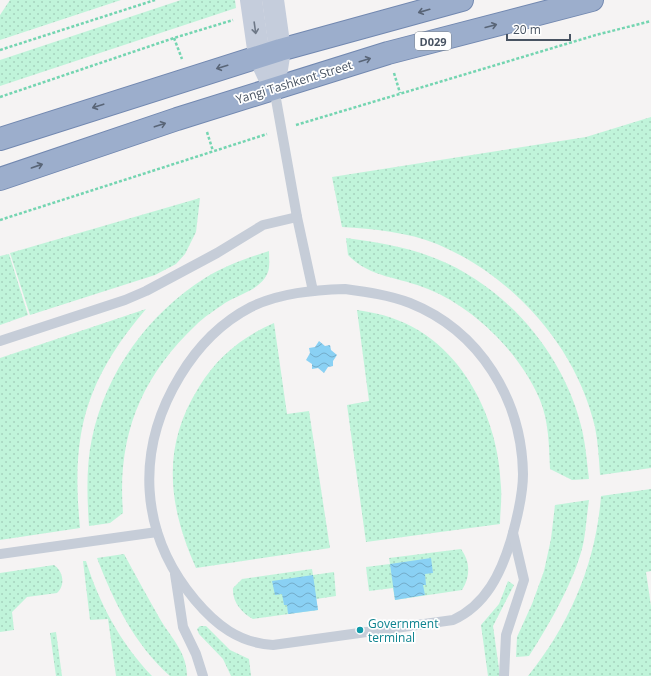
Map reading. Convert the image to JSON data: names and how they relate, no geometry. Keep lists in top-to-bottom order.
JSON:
{
  "streets": {
    "highway": ["D029", "Yangi Tashkent Street"]
  },
  "places": ["Government terminal"],
  "scale_bar": "20 m"
}
